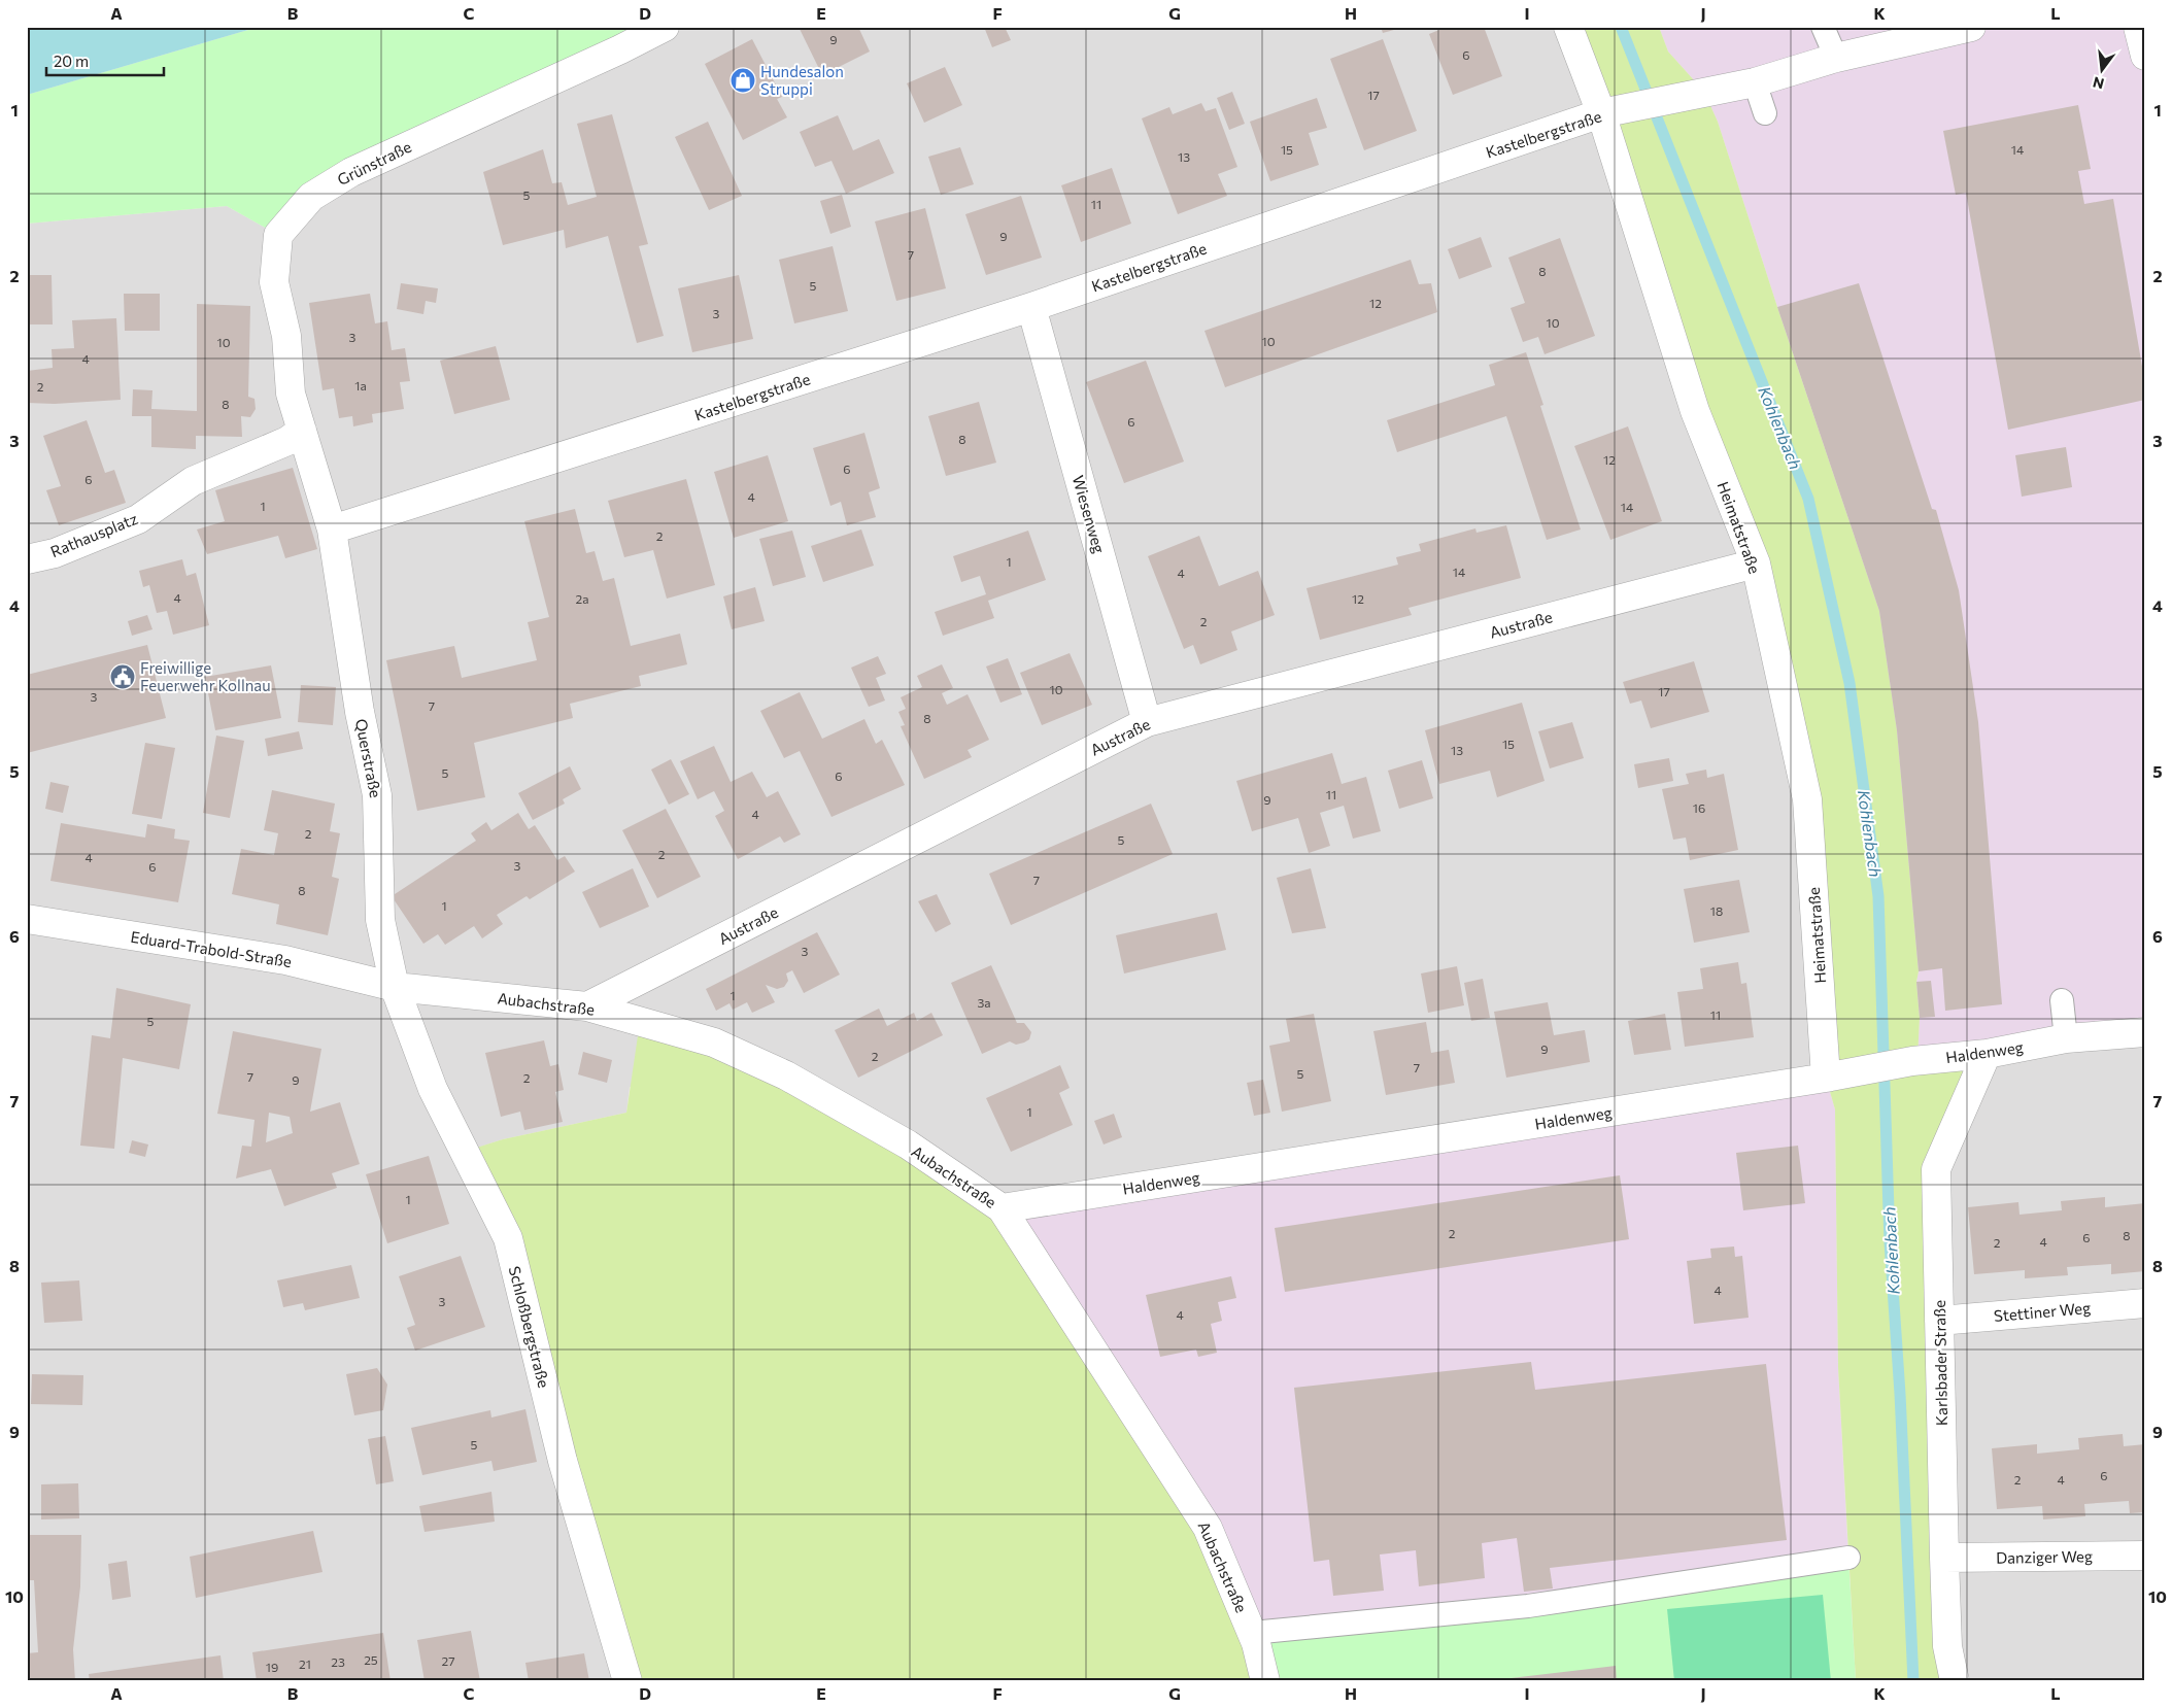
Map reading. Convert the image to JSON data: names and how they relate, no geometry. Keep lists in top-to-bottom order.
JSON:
{
  "streets": {
    "street": [
      "Kastelbergstraße",
      "Grünstraße",
      "Wiesenweg",
      "Heimatstraße",
      "Rathausplatz",
      "Austraße",
      "Querstraße",
      "Eduard-Trabold-Straße",
      "Aubachstraße",
      "Haldenweg",
      "Stettiner Weg",
      "Schloßbergstraße",
      "Karlsbader Straße",
      "Danziger Weg"
    ]
  },
  "crossings": [
    ["Kastelbergstraße", "Grünstraße"],
    ["Kastelbergstraße", "Wiesenweg"],
    ["Kastelbergstraße", "Heimatstraße"],
    ["Kastelbergstraße", "Querstraße"],
    ["Grünstraße", "Rathausplatz"],
    ["Grünstraße", "Querstraße"],
    ["Wiesenweg", "Austraße"],
    ["Heimatstraße", "Austraße"],
    ["Heimatstraße", "Haldenweg"],
    ["Austraße", "Aubachstraße"],
    ["Querstraße", "Eduard-Trabold-Straße"],
    ["Querstraße", "Aubachstraße"],
    ["Querstraße", "Schloßbergstraße"],
    ["Eduard-Trabold-Straße", "Aubachstraße"],
    ["Eduard-Trabold-Straße", "Schloßbergstraße"],
    ["Aubachstraße", "Haldenweg"],
    ["Aubachstraße", "Schloßbergstraße"],
    ["Haldenweg", "Karlsbader Straße"],
    ["Stettiner Weg", "Karlsbader Straße"],
    ["Karlsbader Straße", "Danziger Weg"]
  ],
  "water": ["Kohlenbach"],
  "places": {
    "shop": ["Hundesalon Struppi"],
    "public building": ["Freiwillige Feuerwehr Kollnau"]
  },
  "house_numbers": [
    "9",
    "6",
    "17",
    "15",
    "14",
    "13",
    "5",
    "11",
    "9",
    "7",
    "8",
    "5",
    "12",
    "3",
    "10",
    "3",
    "10",
    "10",
    "4",
    "1a",
    "2",
    "8",
    "6",
    "8",
    "12",
    "6",
    "6",
    "4",
    "1",
    "14",
    "2",
    "1",
    "14",
    "4",
    "4",
    "2a",
    "12",
    "2",
    "10",
    "17",
    "3",
    "7",
    "8",
    "15",
    "13",
    "5",
    "6",
    "11",
    "9",
    "16",
    "4",
    "2",
    "5",
    "2",
    "4",
    "3",
    "6",
    "7",
    "8",
    "1",
    "18",
    "3",
    "1",
    "3a",
    "11",
    "5",
    "9",
    "2",
    "7",
    "5",
    "7",
    "2",
    "9",
    "1",
    "1",
    "2",
    "8",
    "6",
    "4",
    "2",
    "4",
    "3",
    "4",
    "5",
    "6",
    "2",
    "4",
    "25",
    "27",
    "23",
    "21",
    "19"
  ],
  "scale_bar": "20 m",
  "north": "bottom",
  "grid": {
    "columns": [
      "A",
      "B",
      "C",
      "D",
      "E",
      "F",
      "G",
      "H",
      "I",
      "J",
      "K",
      "L"
    ],
    "rows": [
      "1",
      "2",
      "3",
      "4",
      "5",
      "6",
      "7",
      "8",
      "9",
      "10"
    ]
  }
}
